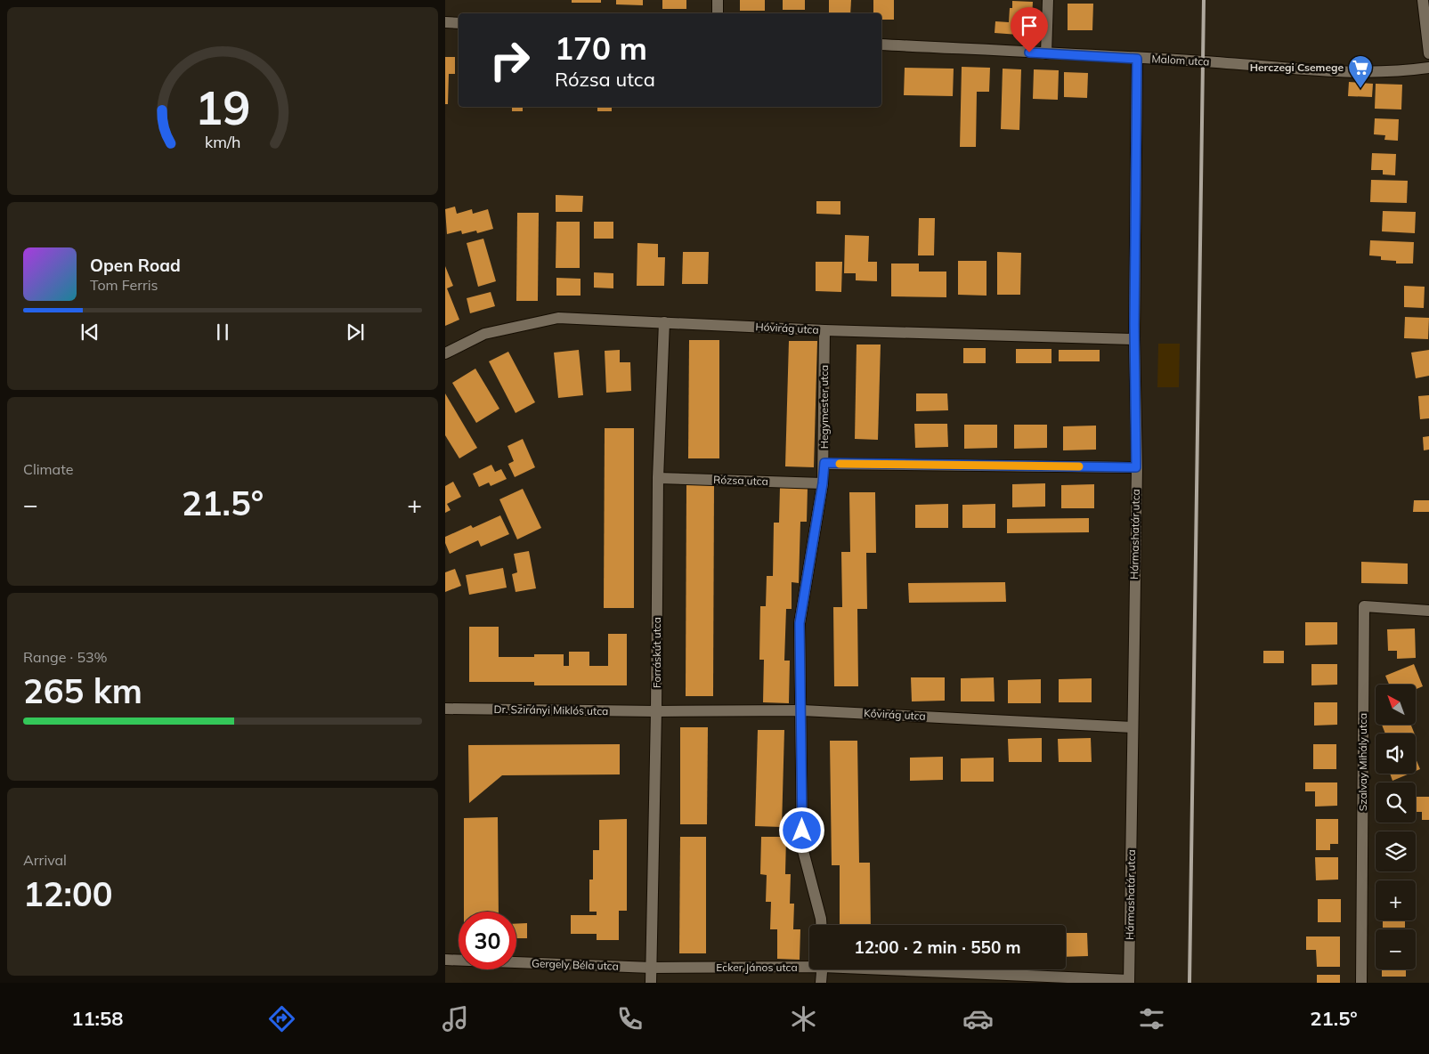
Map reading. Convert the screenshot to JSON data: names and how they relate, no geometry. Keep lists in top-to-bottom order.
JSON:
{
  "streets": {
    "street": [
      "Malom utca",
      "Hóvirág utca",
      "Hegymester utca",
      "Rózsa utca",
      "Hármashatár utca",
      "Forráskút utca",
      "Dr. Szirányi Miklós utca",
      "Kővirág utca",
      "Szalvay Mihály utca",
      "Gergely Béla utca",
      "Ecker János utca"
    ]
  },
  "crossings": [
    ["Malom utca", "Hármashatár utca"],
    ["Hóvirág utca", "Hegymester utca"],
    ["Hóvirág utca", "Hármashatár utca"],
    ["Hóvirág utca", "Forráskút utca"],
    ["Hegymester utca", "Rózsa utca"],
    ["Hegymester utca", "Kővirág utca"],
    ["Rózsa utca", "Forráskút utca"],
    ["Hármashatár utca", "Kővirág utca"],
    ["Hármashatár utca", "Ecker János utca"],
    ["Forráskút utca", "Dr. Szirányi Miklós utca"],
    ["Forráskút utca", "Kővirág utca"],
    ["Forráskút utca", "Gergely Béla utca"],
    ["Forráskút utca", "Ecker János utca"],
    ["Dr. Szirányi Miklós utca", "Kővirág utca"],
    ["Gergely Béla utca", "Ecker János utca"]
  ],
  "places": {
    "supermarket": ["Herczegi Csemege"]
  },
  "north": "top left",
  "page": {
    "turn": ["170 m", "Rózsa utca"],
    "song": ["Open Road", "Tom Ferris"],
    "tile": [
      "Climate",
      ["Range · 53%", "265 km"],
      ["Arrival", "12:00"]
    ],
    "heat": ["−", "21.5°", "+"],
    "map_buttons": ["+", "−"],
    "limit": "30",
    "trip": "12:00 · 2 min · 550 m",
    "tabs": ["11:58", "21.5°"],
    "gauge": ["19", "km/h"]
  }
}
